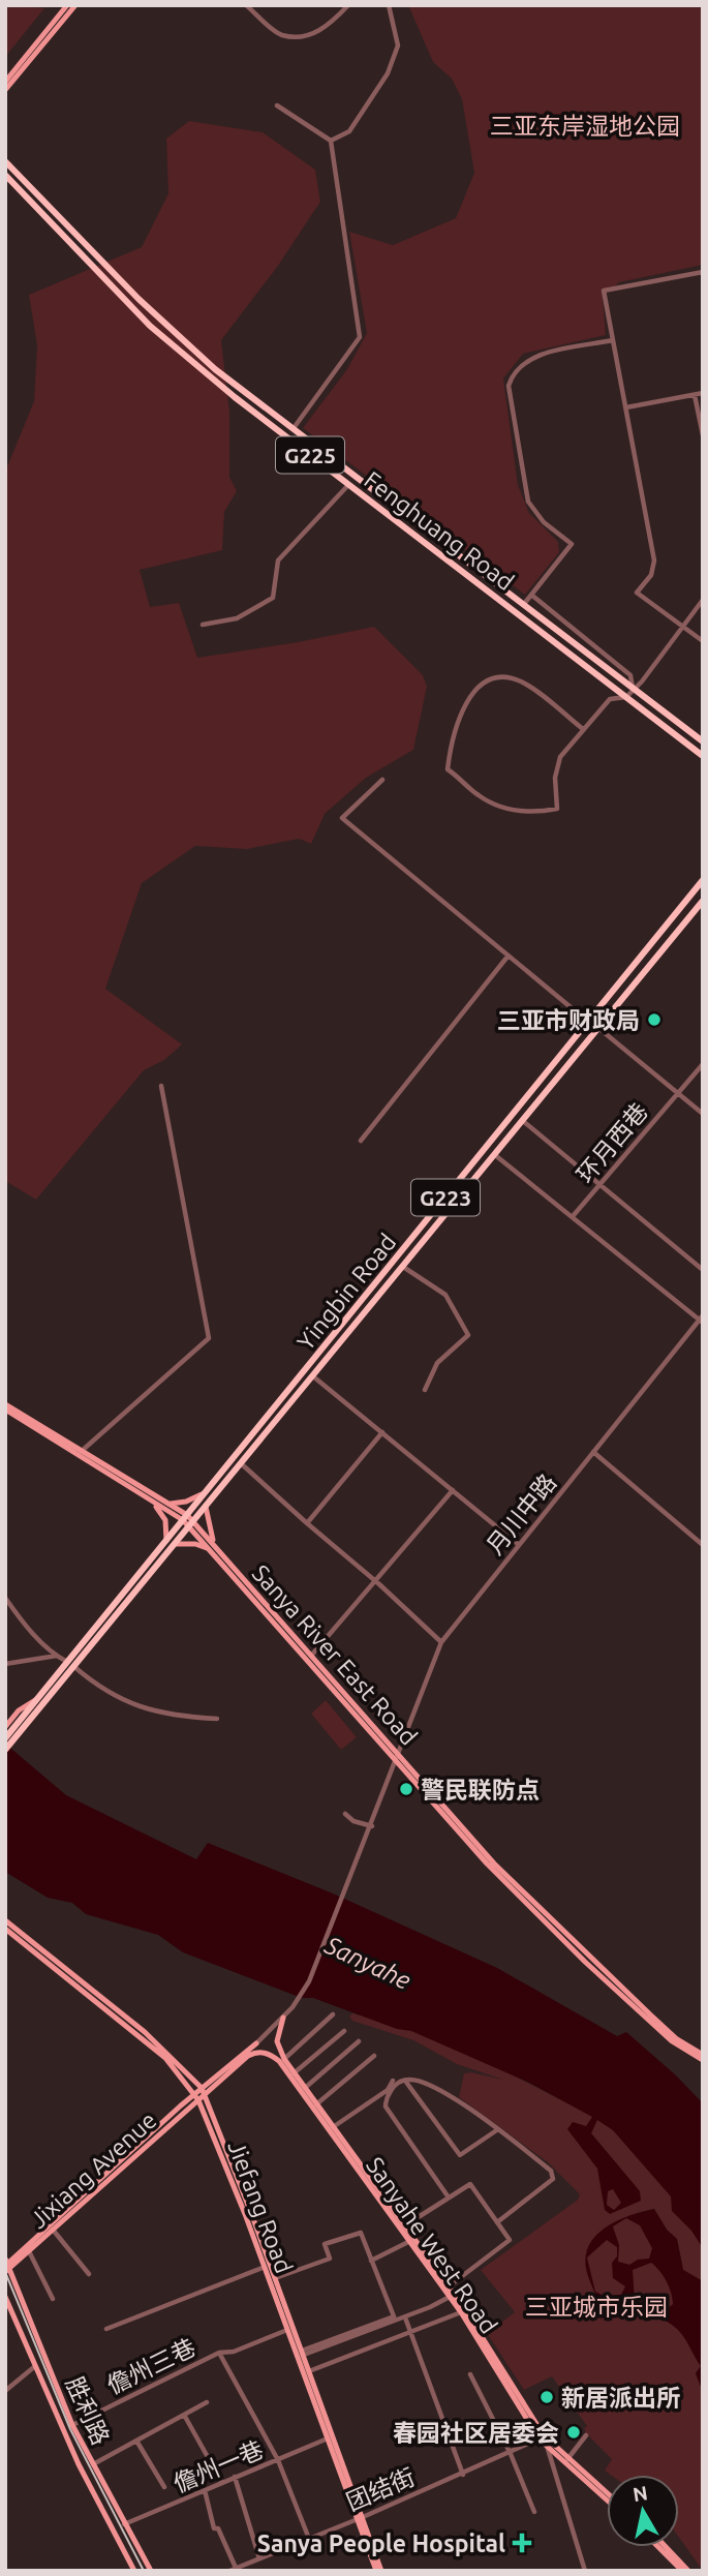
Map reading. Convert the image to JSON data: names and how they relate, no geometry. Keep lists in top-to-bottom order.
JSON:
{
  "streets": {
    "highway": [
      "G225",
      "Fenghuang Road",
      "G223",
      "Yingbin Road"
    ],
    "main road": [
      "Sanya River East Road",
      "Jixiang Avenue",
      "Jiefang Road",
      "Sanyahe West Road",
      "胜利路"
    ],
    "street": [
      "环月西巷",
      "月川中路",
      "儋州三巷",
      "儋州一巷",
      "团结街"
    ]
  },
  "crossings": [
    ["G223", "Yingbin Road"],
    ["Yingbin Road", "Sanya River East Road"],
    ["月川中路", "Sanya River East Road"],
    ["月川中路", "Sanyahe West Road"],
    ["Jixiang Avenue", "Jiefang Road"],
    ["Jixiang Avenue", "Sanyahe West Road"],
    ["Jixiang Avenue", "胜利路"],
    ["Jiefang Road", "Sanyahe West Road"],
    ["Jiefang Road", "儋州三巷"],
    ["Jiefang Road", "儋州一巷"],
    ["Jiefang Road", "团结街"],
    ["Sanyahe West Road", "团结街"],
    ["儋州三巷", "胜利路"],
    ["胜利路", "儋州一巷"]
  ],
  "water": ["Sanyahe"],
  "parks": ["三亚东岸湿地公园", "三亚城市乐园"],
  "places": {
    "other": [
      "三亚市财政局",
      "警民联防点",
      "新居派出所",
      "春园社区居委会"
    ],
    "health": ["Sanya People Hospital"]
  },
  "north": "top"
}
